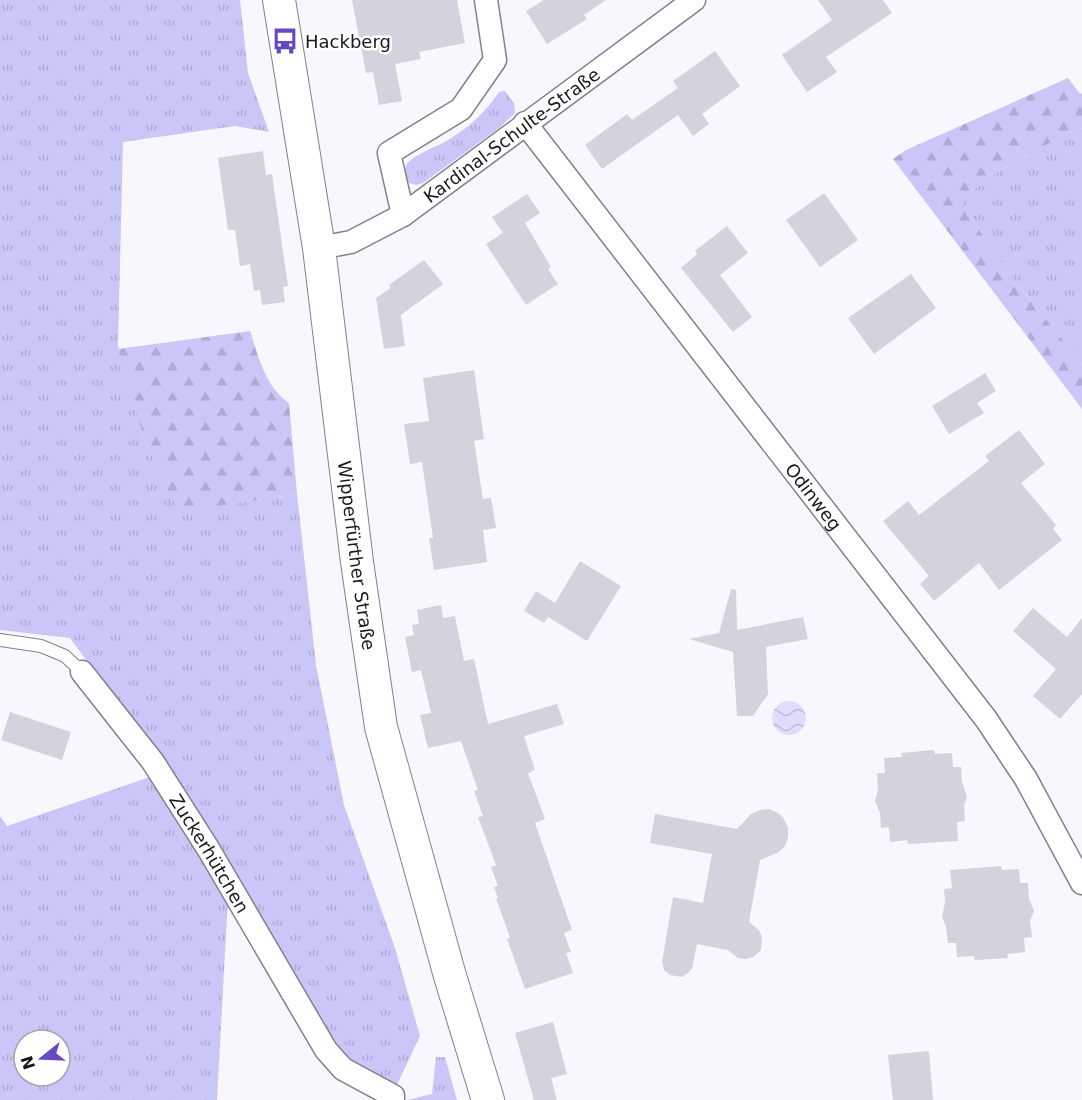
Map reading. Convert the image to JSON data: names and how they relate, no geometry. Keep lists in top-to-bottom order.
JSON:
{
  "streets": {
    "main road": ["Wipperfürther Straße"],
    "street": ["Kardinal-Schulte-Straße", "Odinweg", "Zuckerhütchen"]
  },
  "crossings": [
    ["Kardinal-Schulte-Straße", "Odinweg"],
    ["Kardinal-Schulte-Straße", "Wipperfürther Straße"]
  ],
  "places": {
    "bus stop": ["Hackberg"]
  },
  "north": "left"
}
